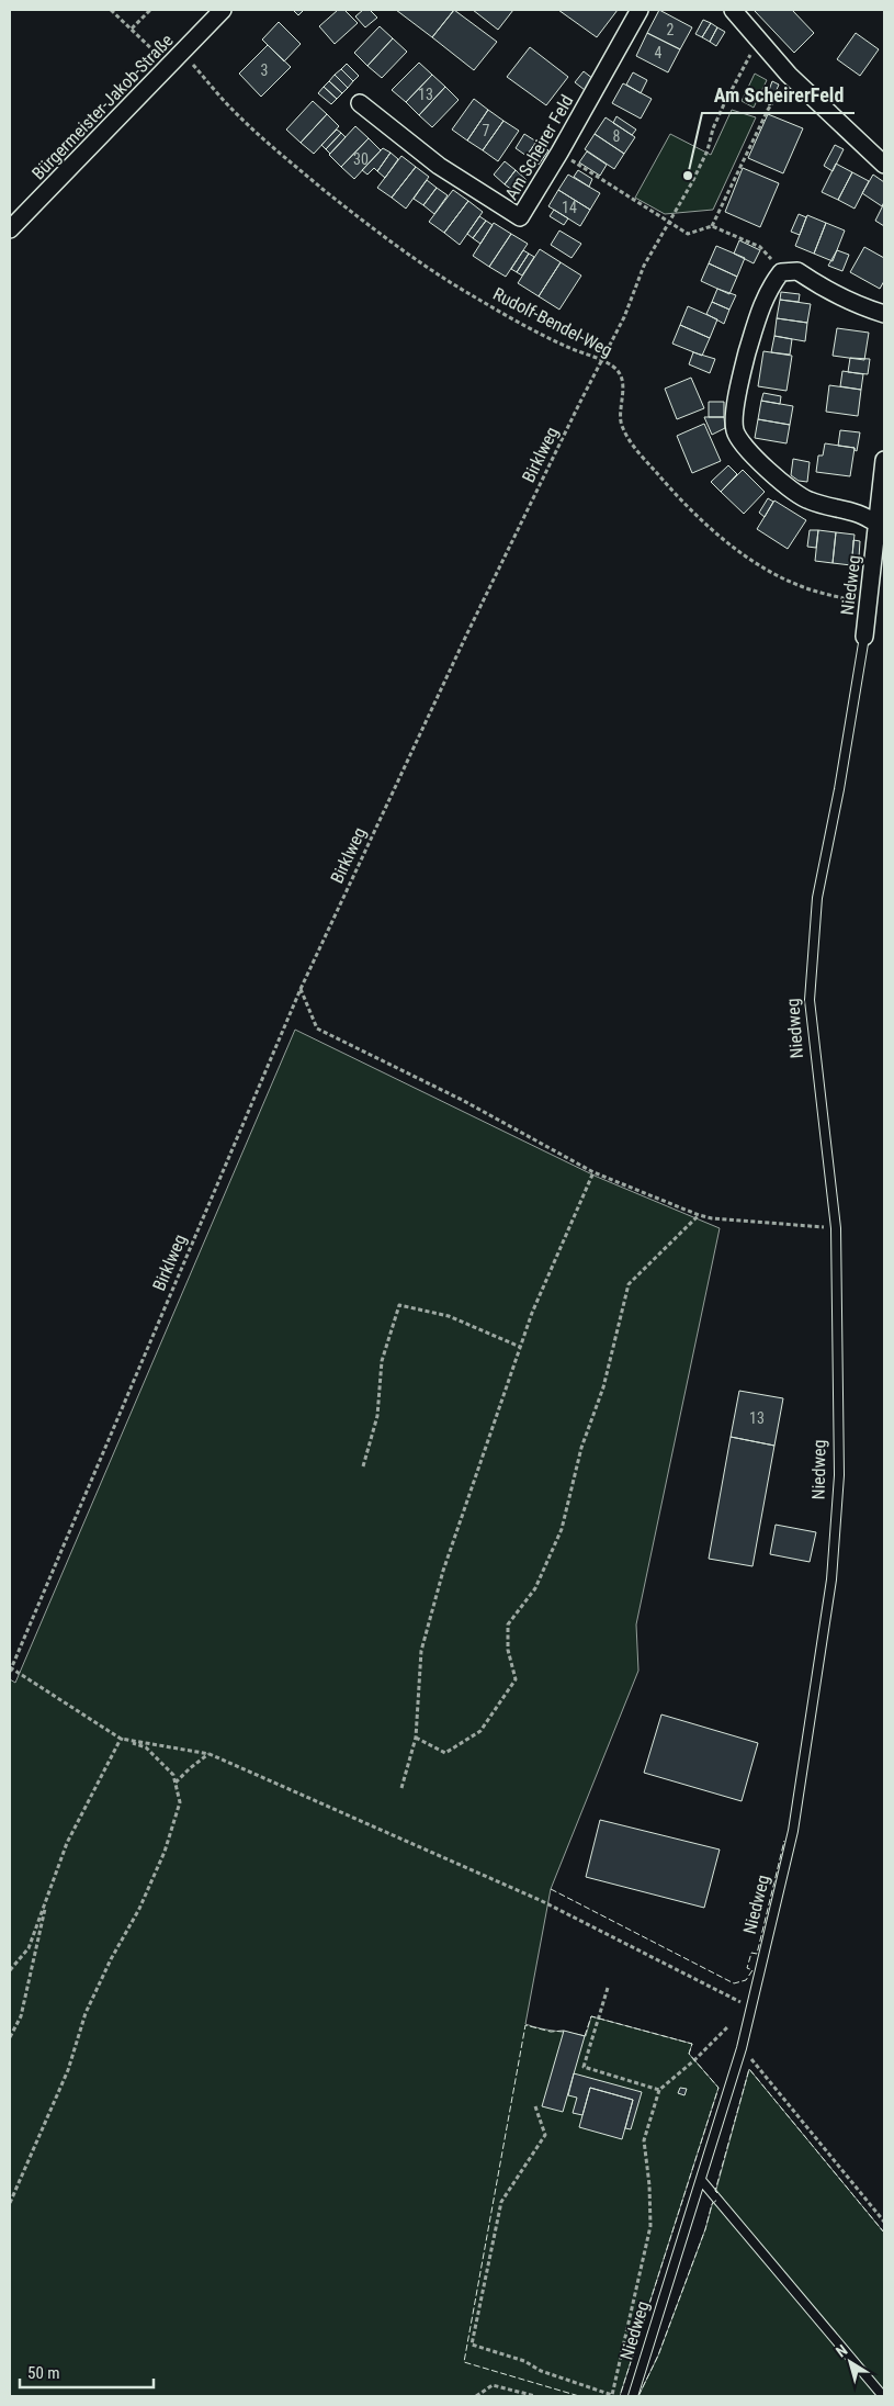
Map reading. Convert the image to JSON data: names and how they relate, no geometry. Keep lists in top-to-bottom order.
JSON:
{
  "streets": {
    "street": ["Bürgermeister-Jakob-Straße", "Am Scheirer Feld", "Niedweg"],
    "path": ["Rudolf-Bendel-Weg", "Birklweg"]
  },
  "crossings": [
    ["Rudolf-Bendel-Weg", "Birklweg"],
    ["Rudolf-Bendel-Weg", "Niedweg"]
  ],
  "places": ["Am ScheirerFeld"],
  "house_numbers": [
    "2",
    "4",
    "3",
    "13",
    "7",
    "8",
    "30",
    "14",
    "13"
  ],
  "scale_bar": "50 m",
  "north": "top left"
}
